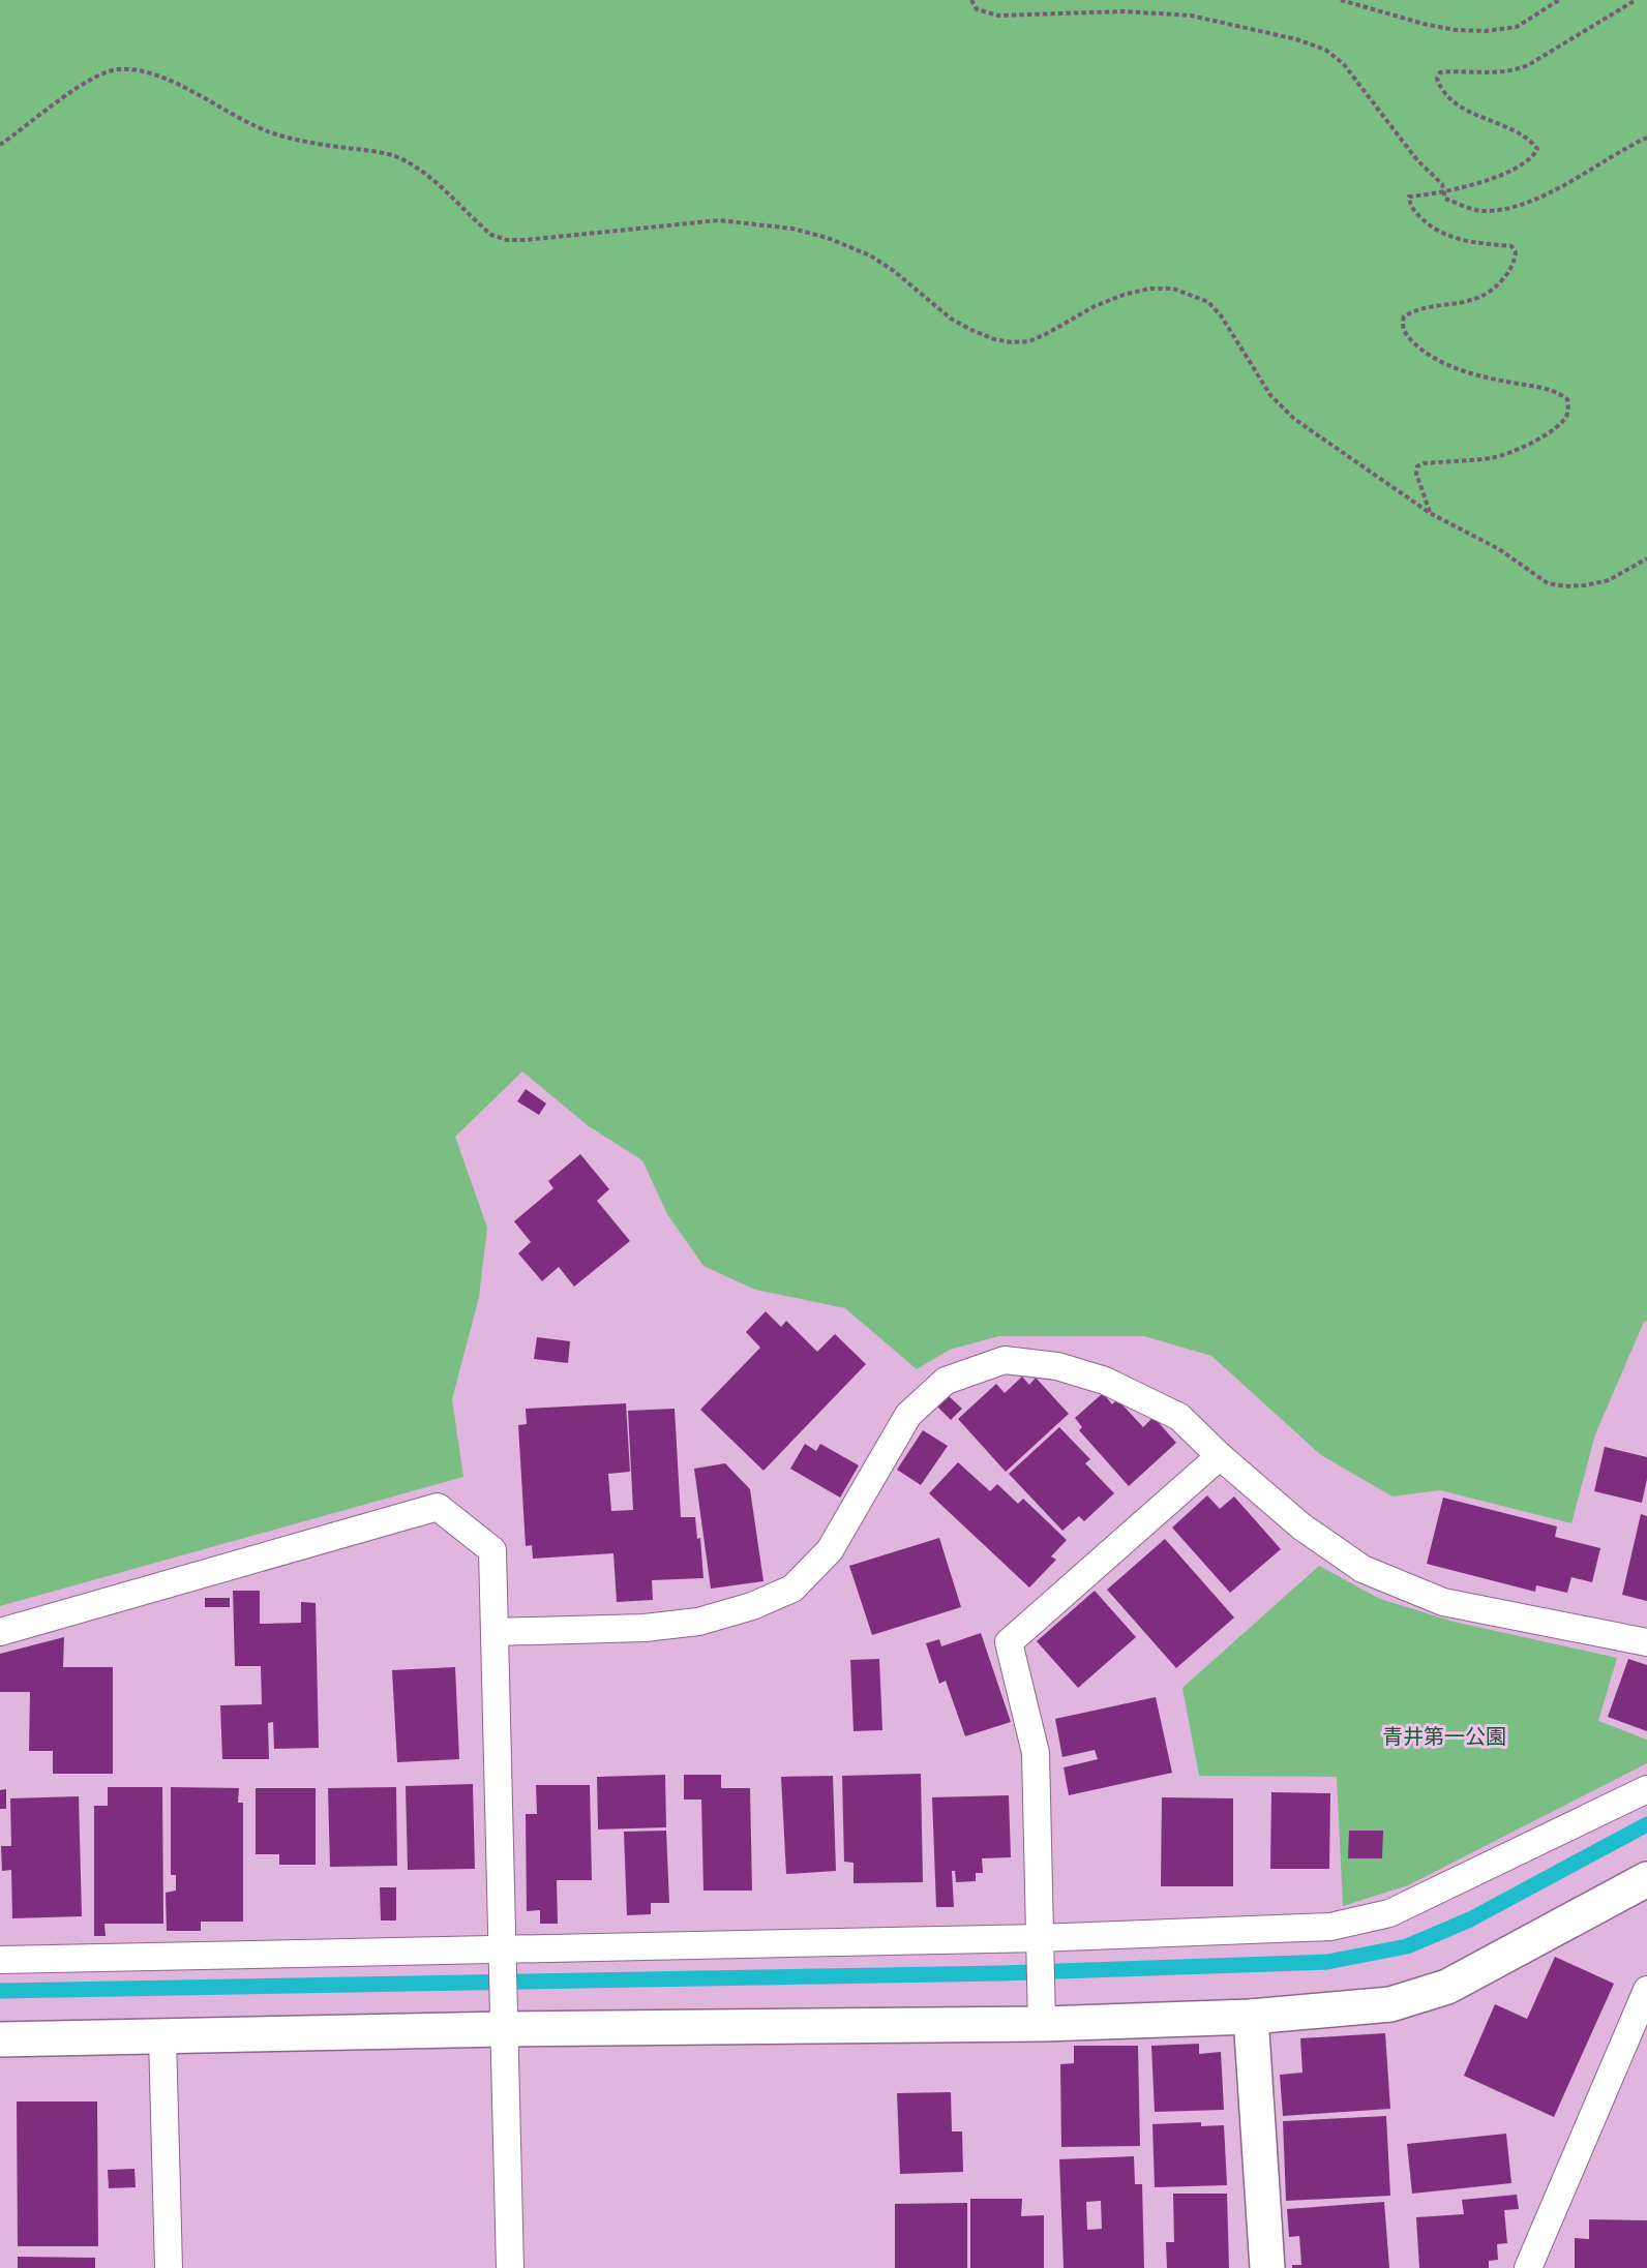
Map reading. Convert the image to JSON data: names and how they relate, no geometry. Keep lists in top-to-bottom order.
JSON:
{
  "parks": ["青井第一公園"]
}
